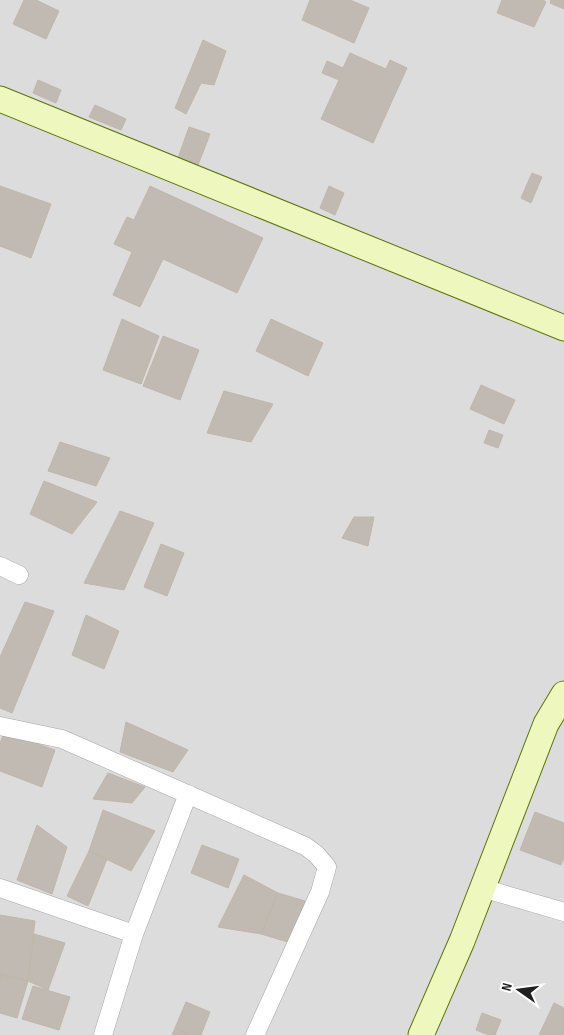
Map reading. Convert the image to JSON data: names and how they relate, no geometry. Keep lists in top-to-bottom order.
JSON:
{
  "north": "left"
}
